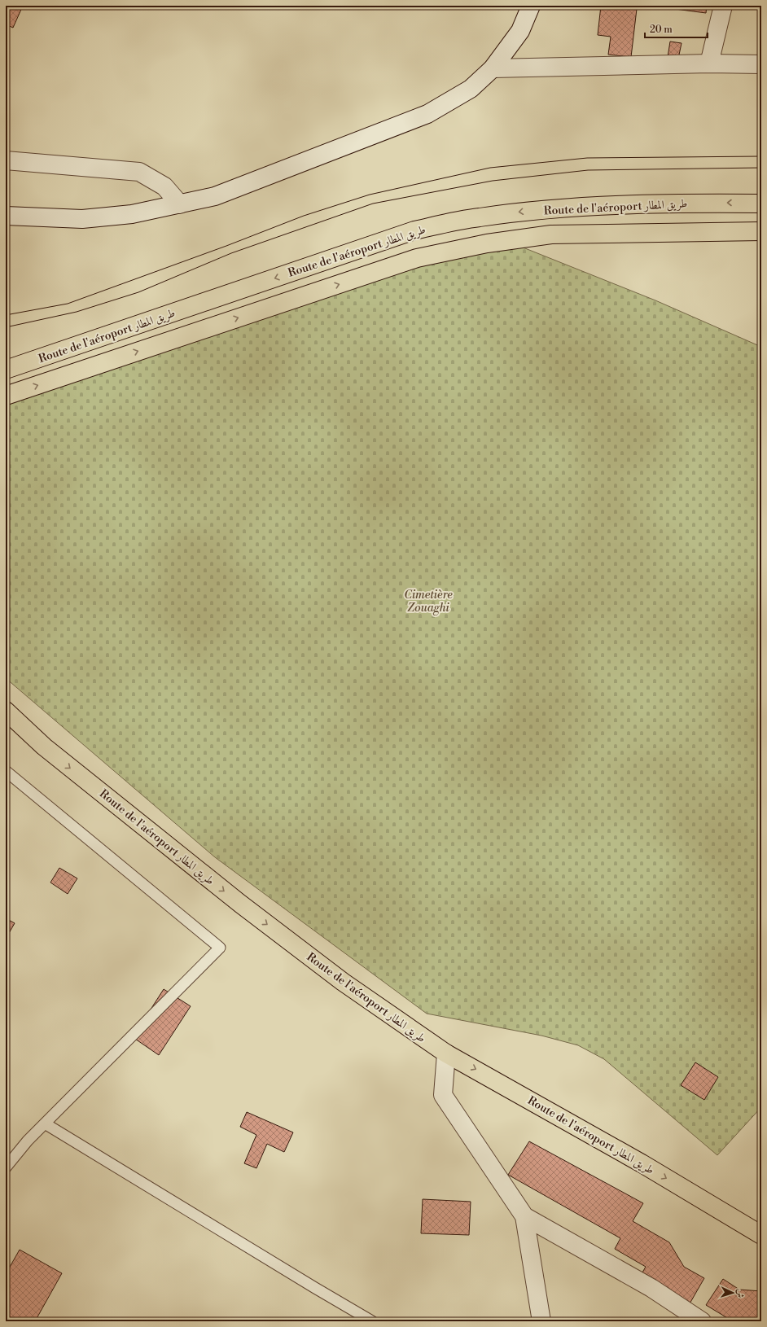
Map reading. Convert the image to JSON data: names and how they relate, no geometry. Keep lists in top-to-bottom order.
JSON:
{
  "streets": {
    "highway": ["Route de l'aéroport طريق المطار"]
  },
  "parks": ["Cimetière Zouaghi"],
  "scale_bar": "20 m",
  "north": "right"
}
